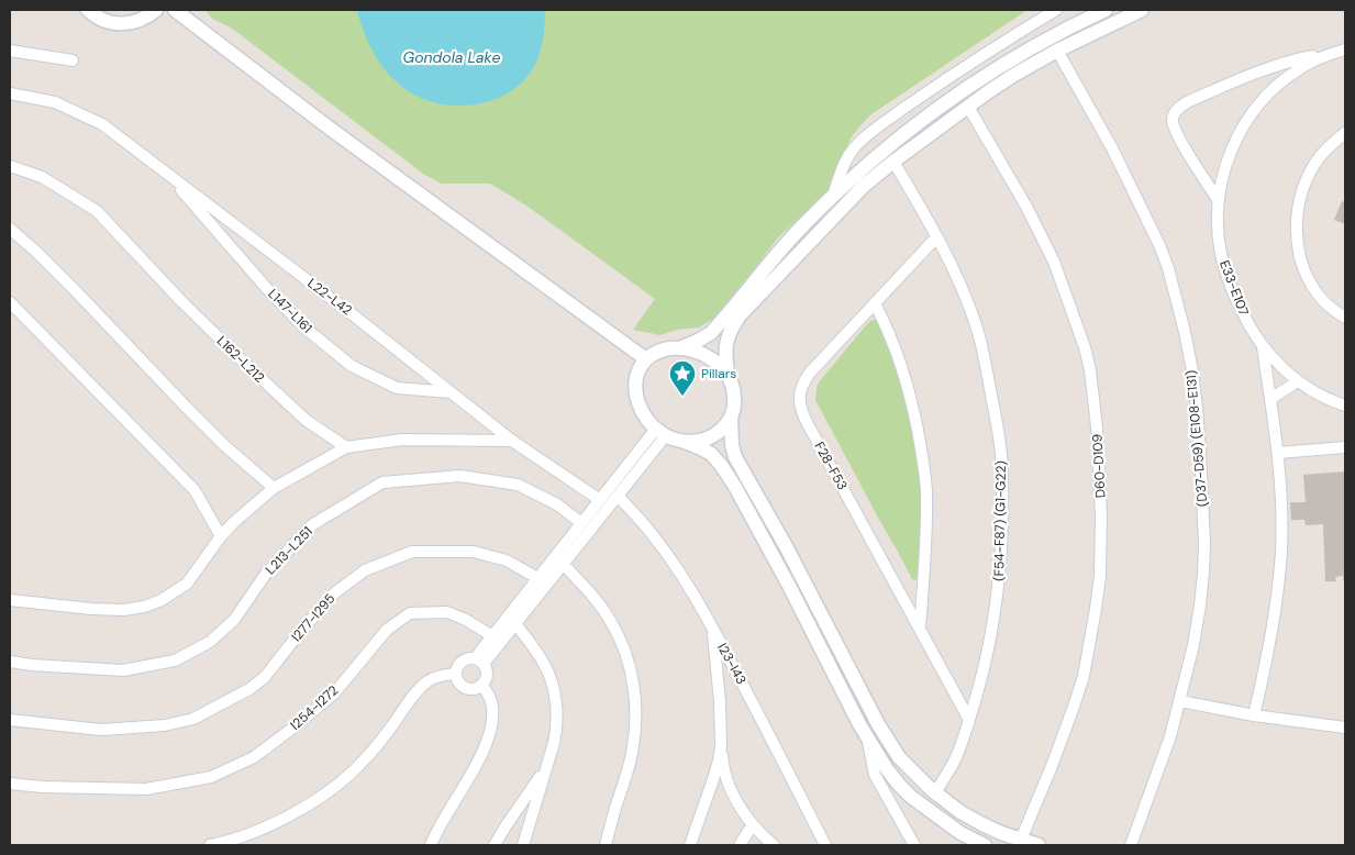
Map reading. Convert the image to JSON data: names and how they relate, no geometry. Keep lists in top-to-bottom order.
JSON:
{
  "streets": {
    "street": [
      "E33-E107",
      "L22-L42",
      "L147-L161",
      "L162-L212",
      "(D37-D59) (E108-E131)",
      "F28-F53",
      "D60-D109",
      "(F54-F87) (G1-G22)",
      "L213-L251",
      "I277-I295",
      "I23-I43",
      "I254-I272"
    ]
  },
  "crossings": [
    ["L22-L42", "L147-L161"],
    ["F28-F53", "(F54-F87) (G1-G22)"]
  ],
  "water": ["Gondola Lake"],
  "places": {
    "place": ["Pillars"]
  }
}
